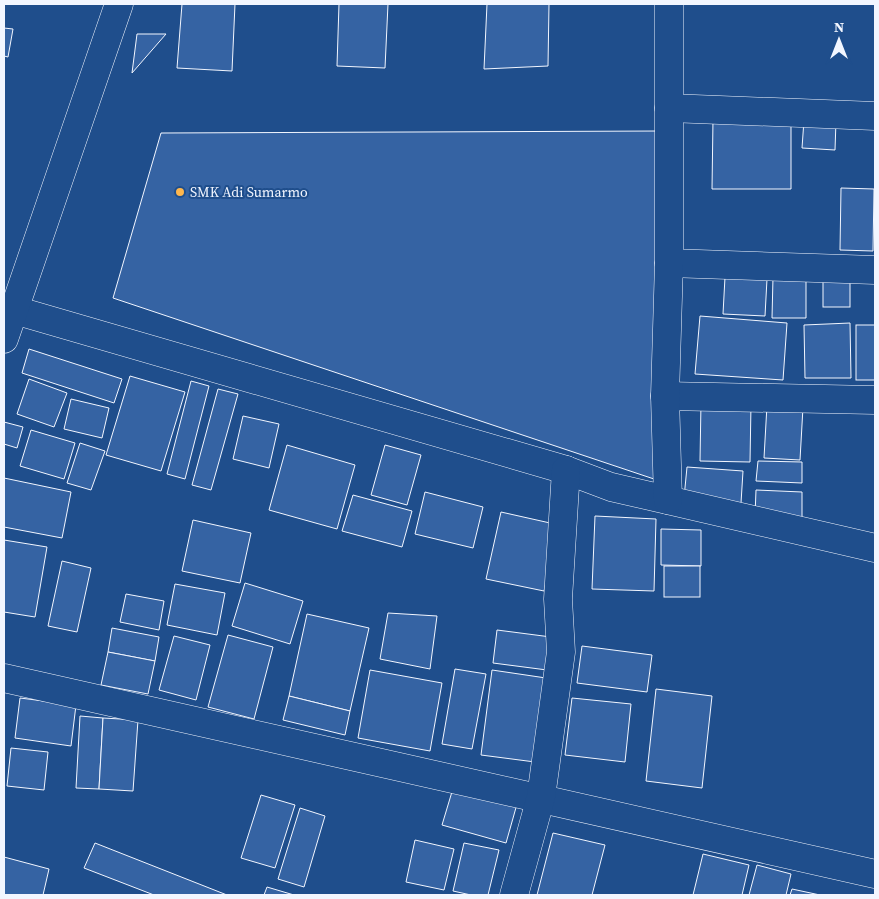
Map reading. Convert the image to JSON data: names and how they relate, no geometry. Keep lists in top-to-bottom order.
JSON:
{
  "places": ["SMK Adi Sumarmo"],
  "north": "top"
}
